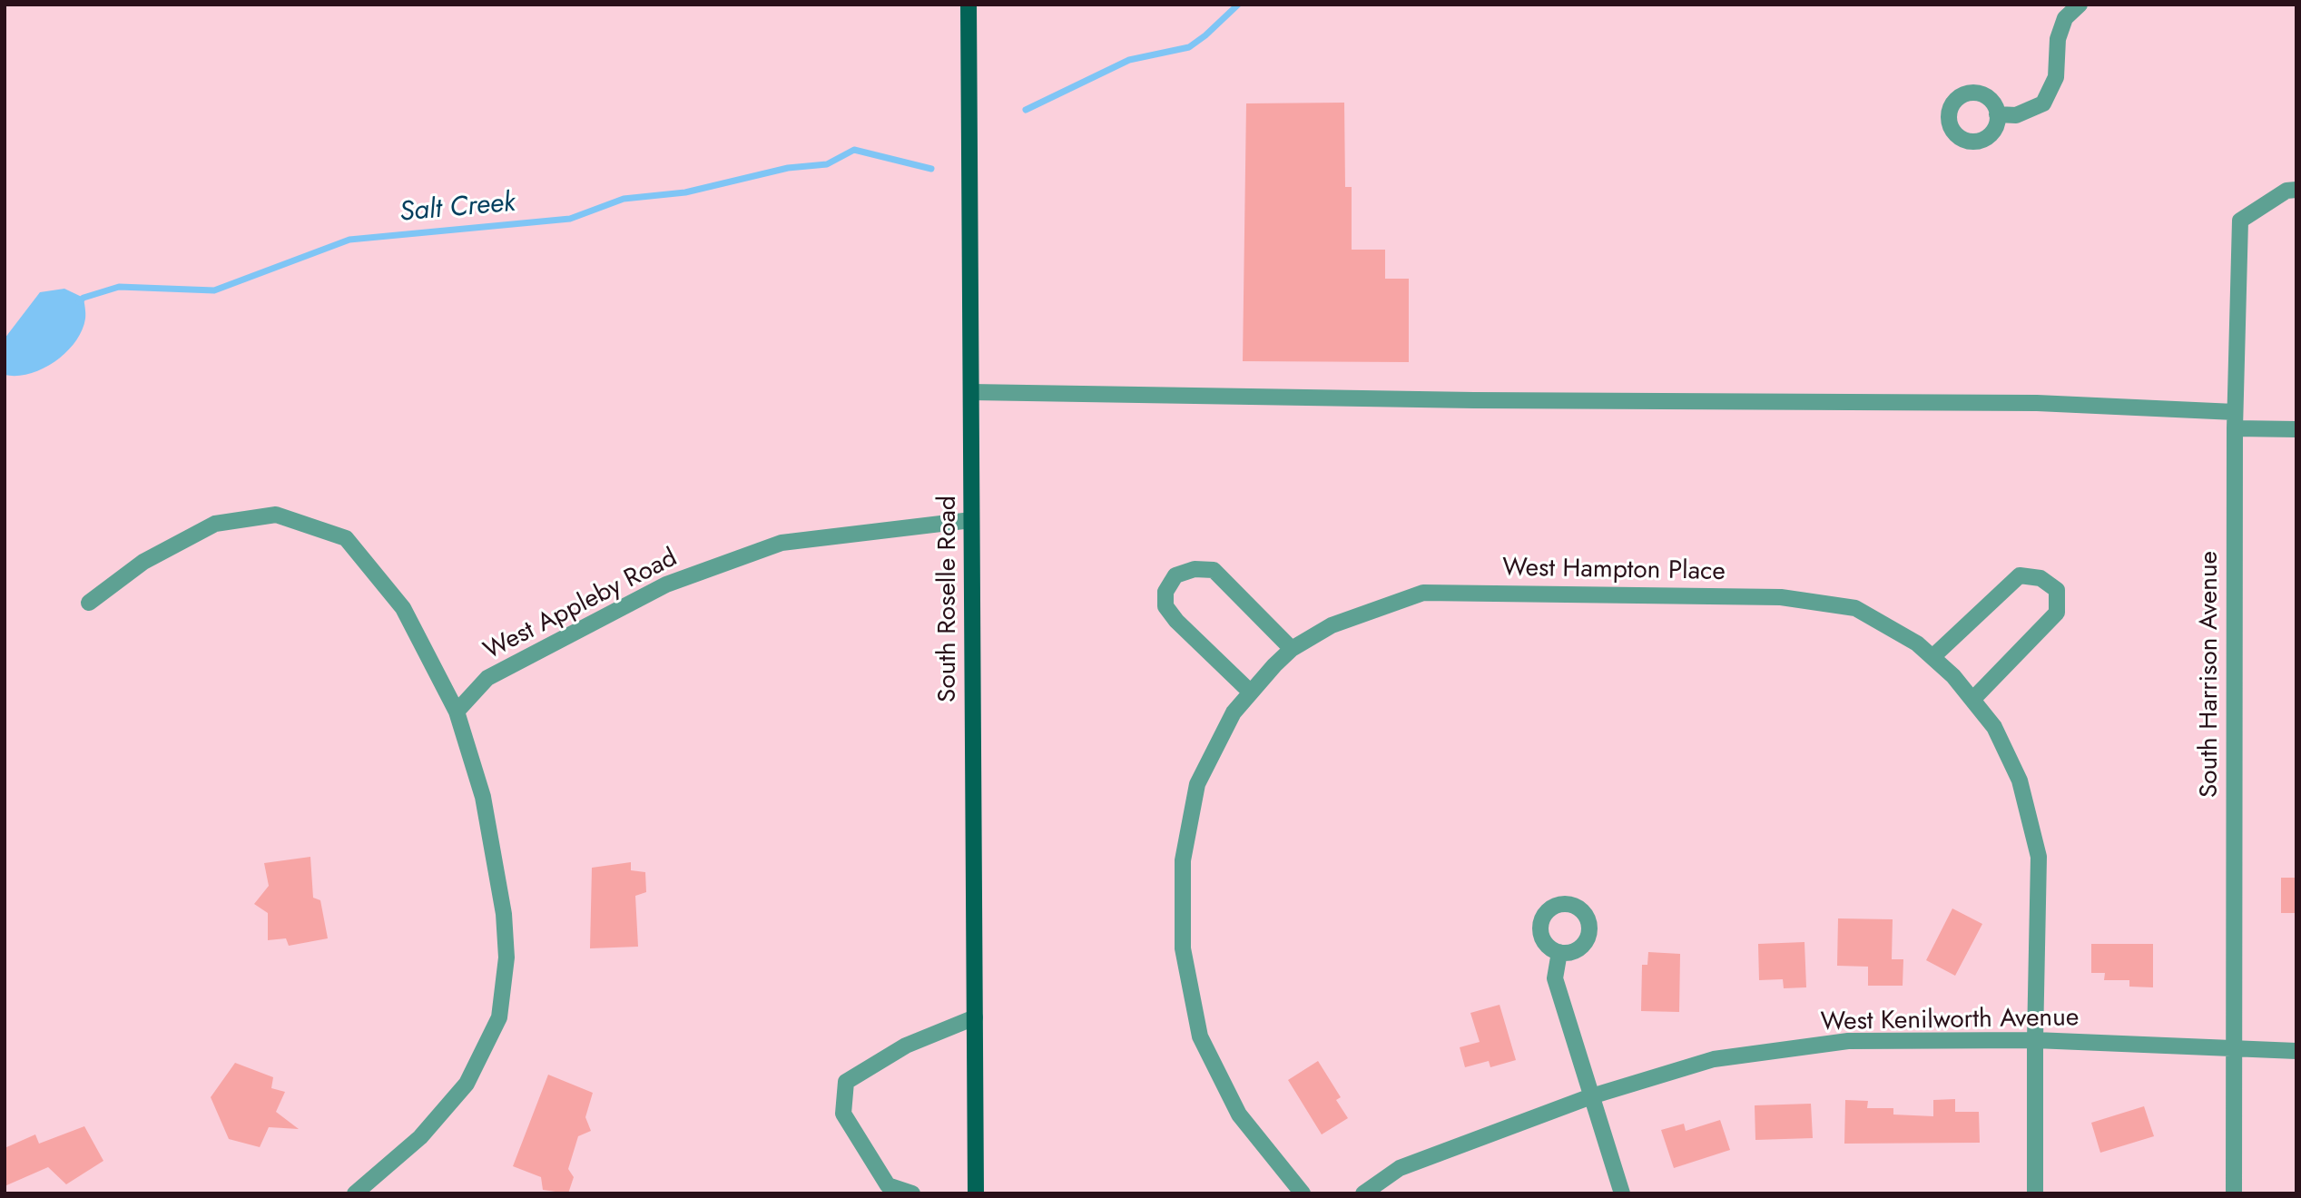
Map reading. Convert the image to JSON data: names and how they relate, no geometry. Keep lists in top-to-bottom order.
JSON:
{
  "streets": {
    "main road": ["South Roselle Road"],
    "street": [
      "West Hampton Place",
      "West Appleby Road",
      "South Harrison Avenue",
      "West Kenilworth Avenue"
    ]
  },
  "crossings": [
    ["West Hampton Place", "West Kenilworth Avenue"],
    ["South Roselle Road", "West Appleby Road"],
    ["South Harrison Avenue", "West Kenilworth Avenue"]
  ],
  "water": ["Salt Creek"]
}
